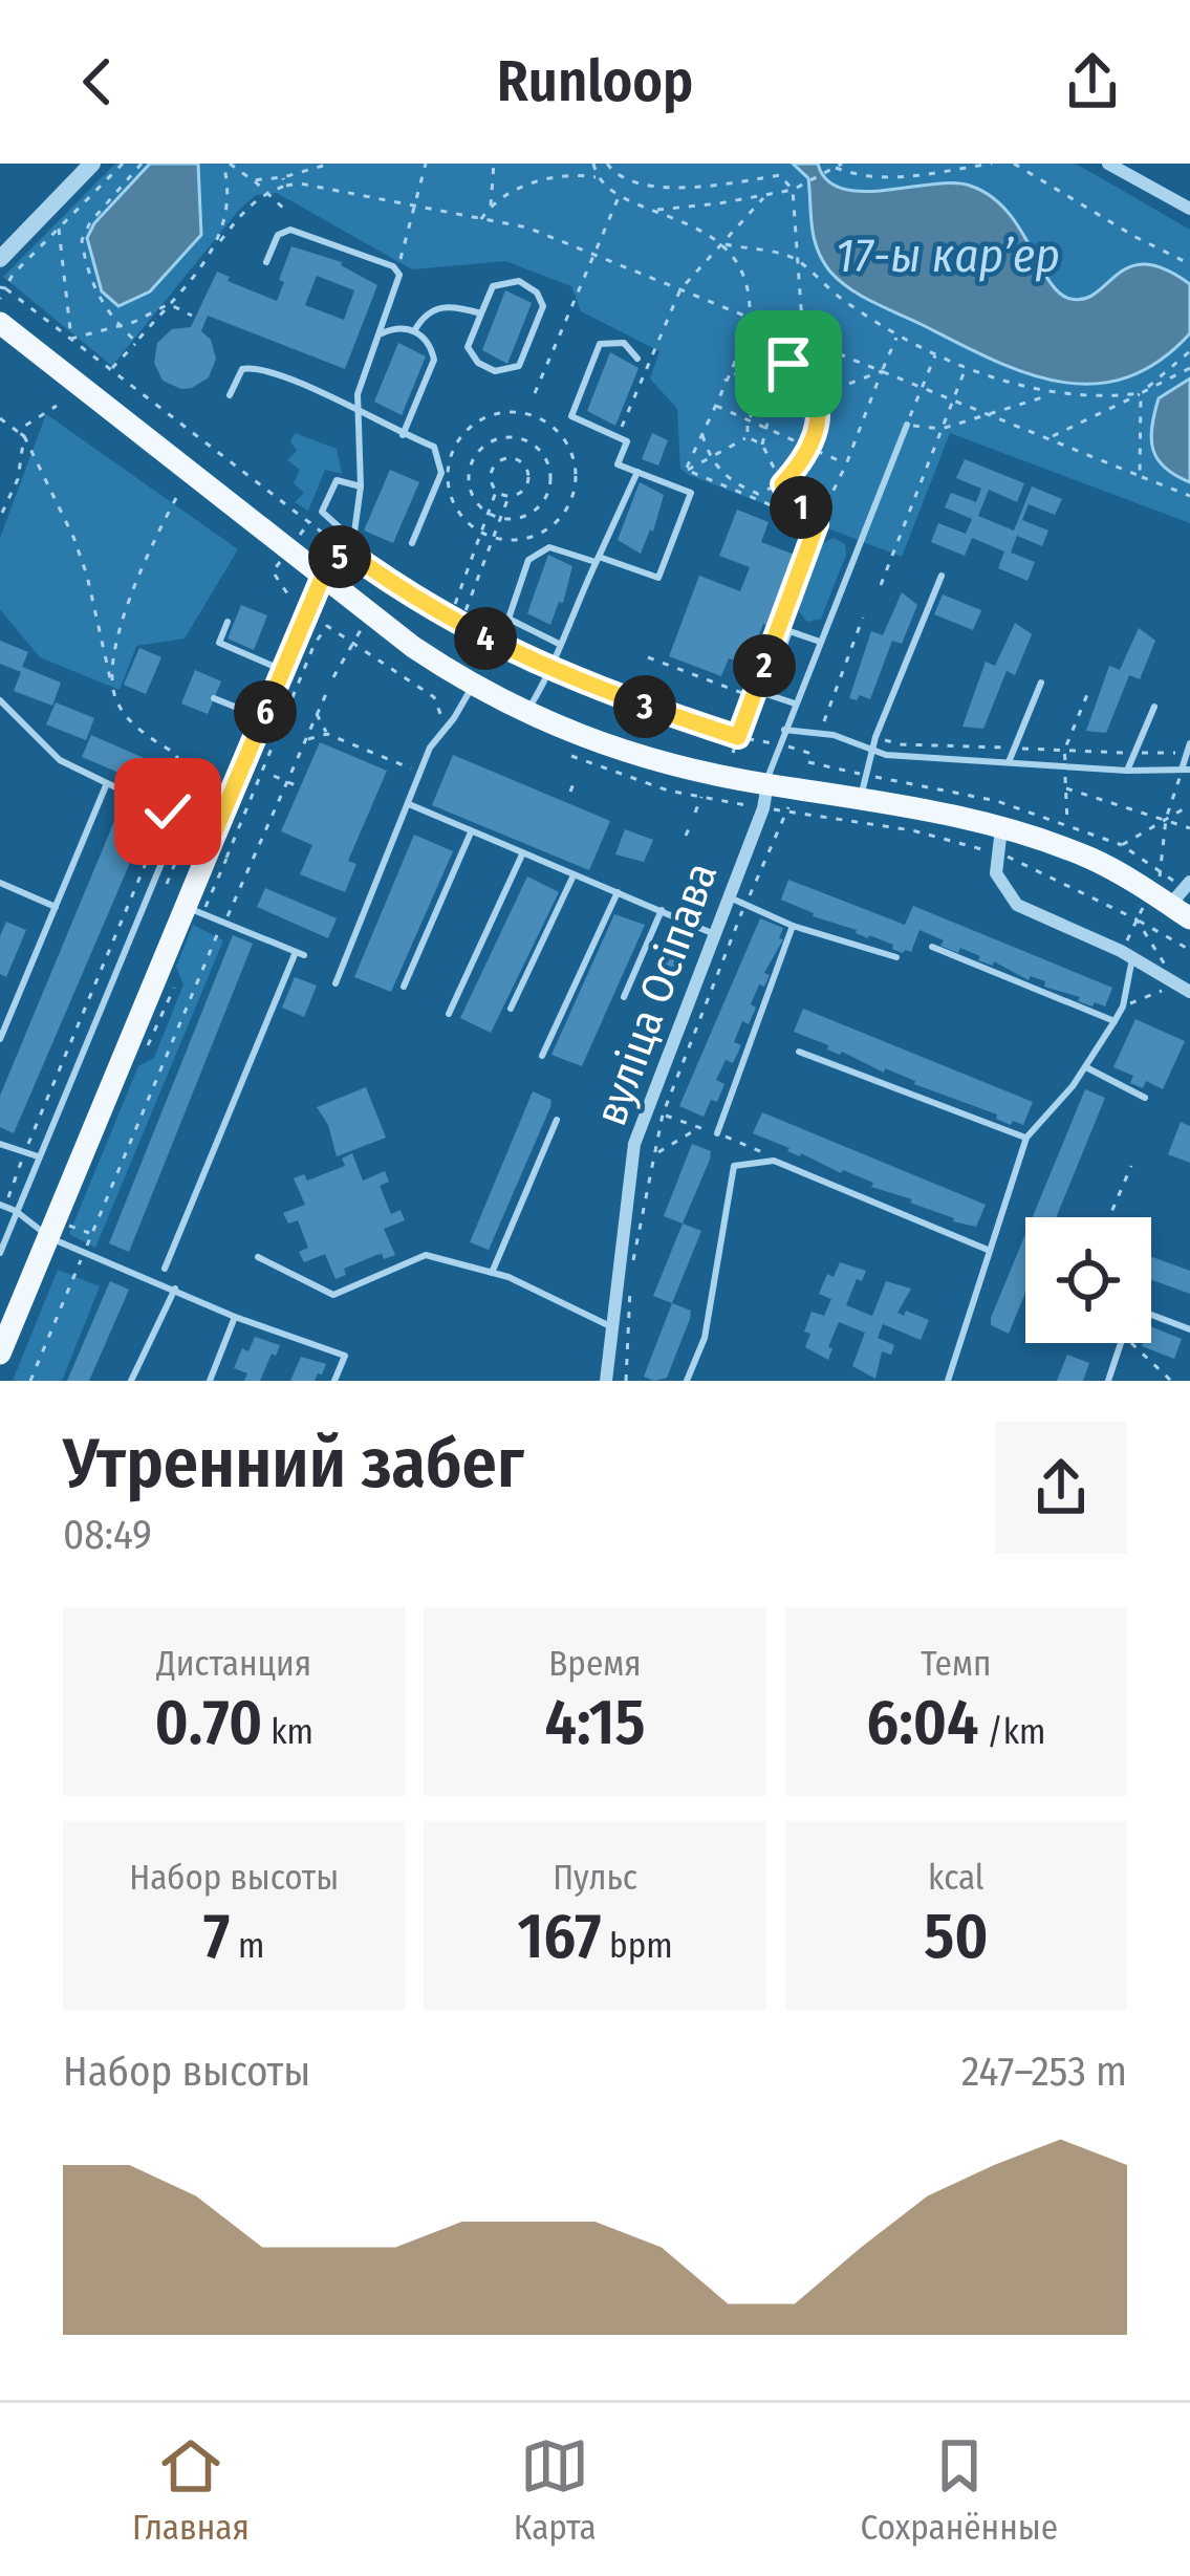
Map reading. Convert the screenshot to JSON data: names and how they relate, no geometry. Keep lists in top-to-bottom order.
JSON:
{
  "streets": {
    "street": ["вуліца Осіпава"]
  },
  "water": ["17-ы кар’ер"],
  "page": {
    "header": "Runloop",
    "pins": [
      "1",
      "5",
      "4",
      "2",
      "3",
      "6"
    ],
    "heading": ["Утренний забег", "08:49"],
    "stats": [
      ["Дистанция", "0.70 km"],
      ["Время", "4:15"],
      ["Темп", "6:04 /km"],
      ["Набор высоты", "7 m"],
      ["Пульс", "167 bpm"],
      ["kcal", "50"]
    ],
    "chart": ["Набор высоты", "247–253 m"],
    "tabs": ["Главная", "Карта", "Сохранённые"]
  }
}
